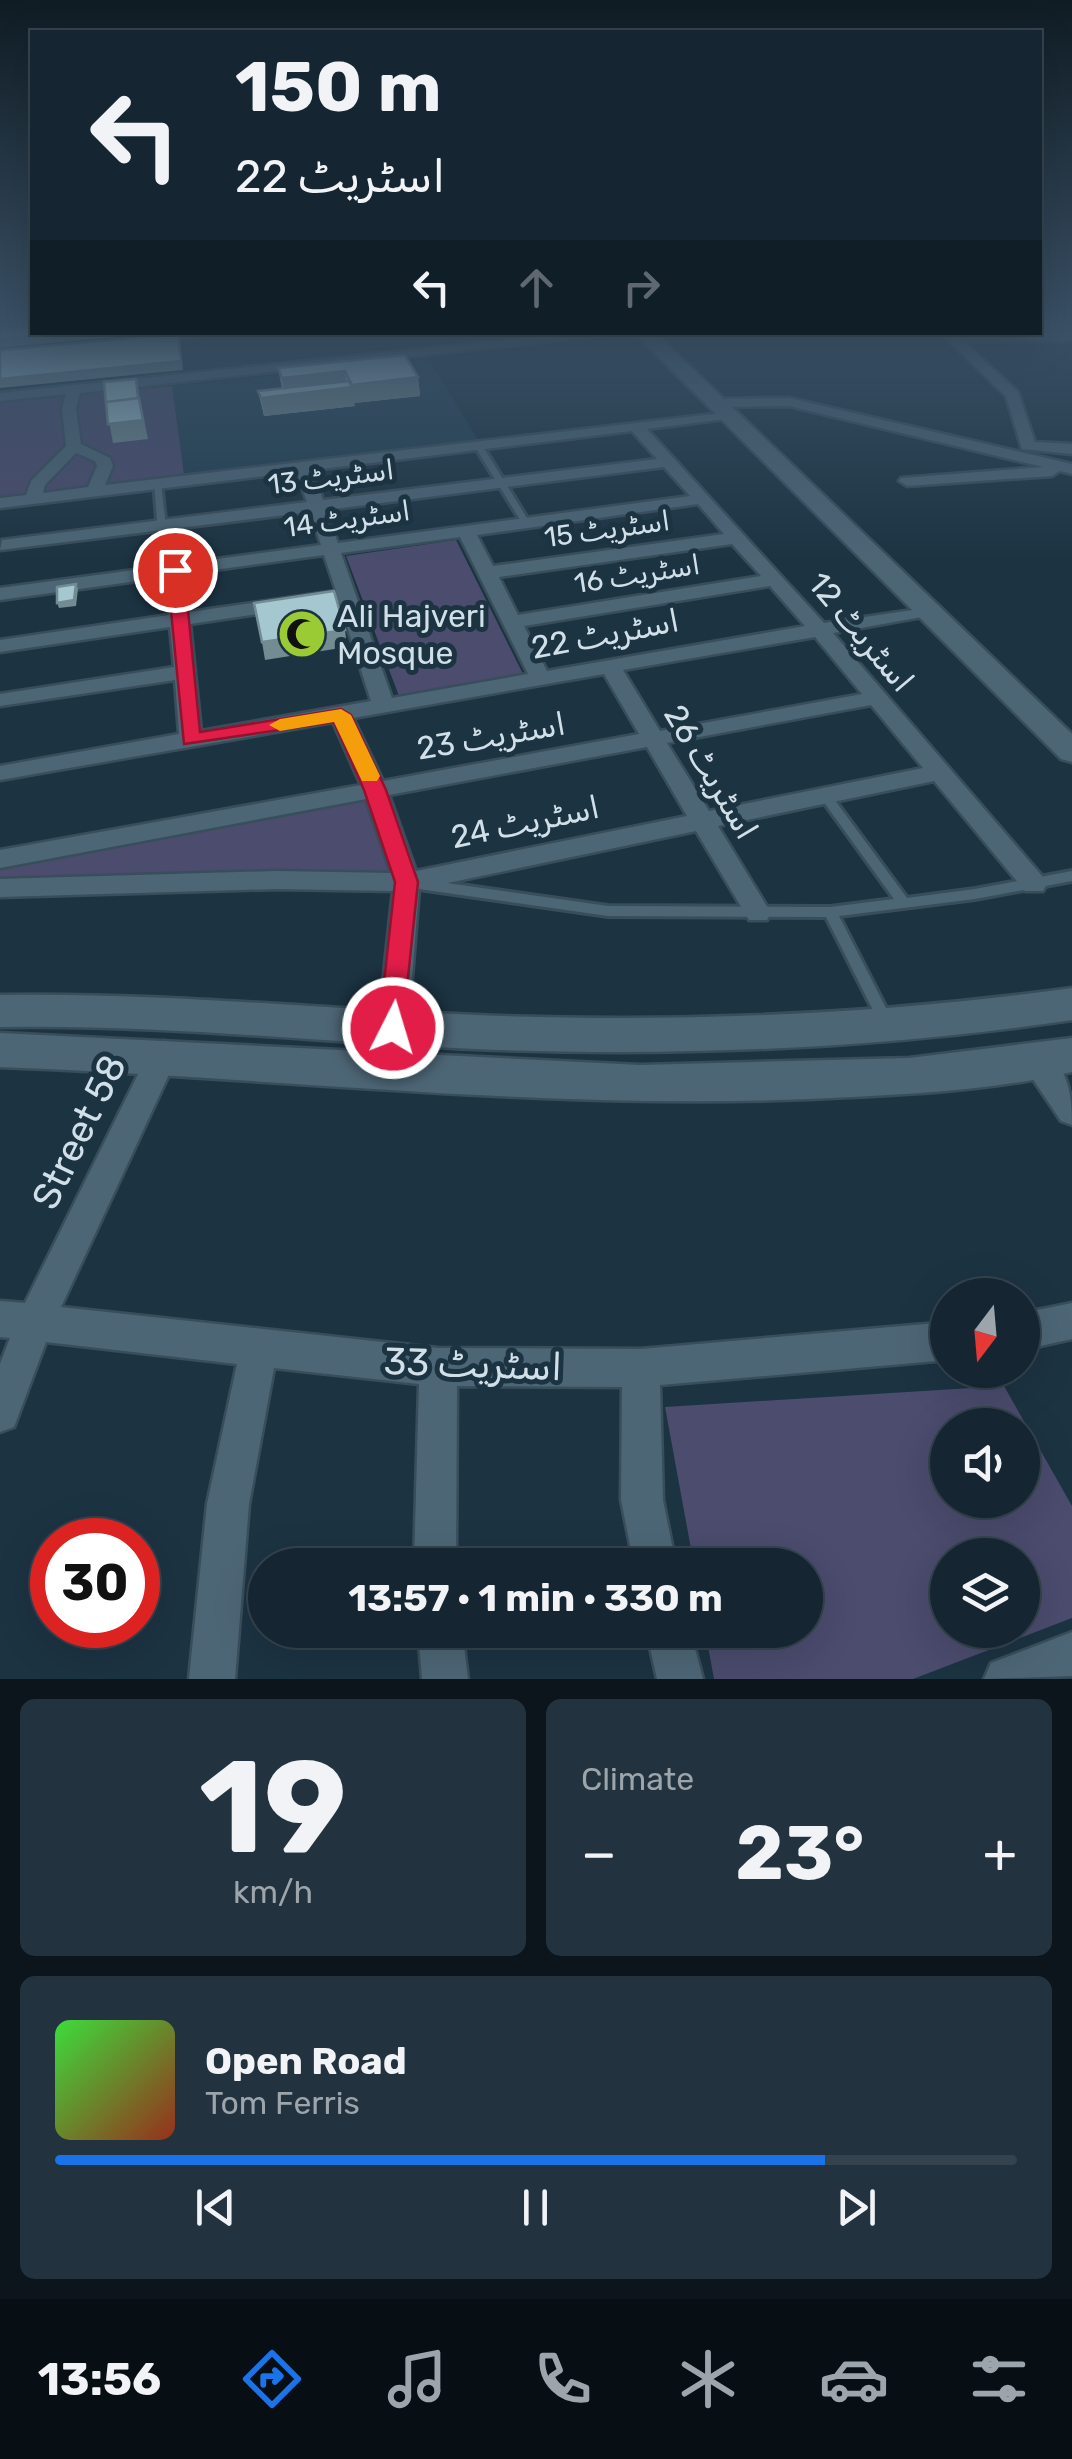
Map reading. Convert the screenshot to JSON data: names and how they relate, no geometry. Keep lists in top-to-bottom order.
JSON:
{
  "streets": {
    "street": [
      "اسٹریٹ 13",
      "اسٹریٹ 14",
      "اسٹریٹ 15",
      "اسٹریٹ 16",
      "اسٹریٹ 12",
      "اسٹریٹ 22",
      "اسٹریٹ 23",
      "اسٹریٹ 26",
      "اسٹریٹ 24",
      "Street 58",
      "اسٹریٹ 33"
    ]
  },
  "crossings": [
    ["اسٹریٹ 13", "اسٹریٹ 12"],
    ["اسٹریٹ 14", "اسٹریٹ 12"],
    ["اسٹریٹ 15", "اسٹریٹ 12"],
    ["اسٹریٹ 16", "اسٹریٹ 12"],
    ["اسٹریٹ 12", "اسٹریٹ 22"],
    ["اسٹریٹ 12", "اسٹریٹ 23"],
    ["اسٹریٹ 12", "اسٹریٹ 24"],
    ["اسٹریٹ 22", "اسٹریٹ 26"],
    ["اسٹریٹ 23", "اسٹریٹ 26"],
    ["اسٹریٹ 26", "اسٹریٹ 24"],
    ["Street 58", "اسٹریٹ 33"]
  ],
  "places": {
    "mosque": ["Ali Hajveri Mosque"]
  },
  "north": "bottom",
  "page": {
    "turn": ["150 m", "اسٹریٹ 22"],
    "limit": "30",
    "trip": "13:57 · 1 min · 330 m",
    "tile": [
      ["19", "km/h"],
      "Climate"
    ],
    "heat": ["−", "23°", "+"],
    "song": ["Open Road", "Tom Ferris"],
    "tabs": "13:56"
  }
}
